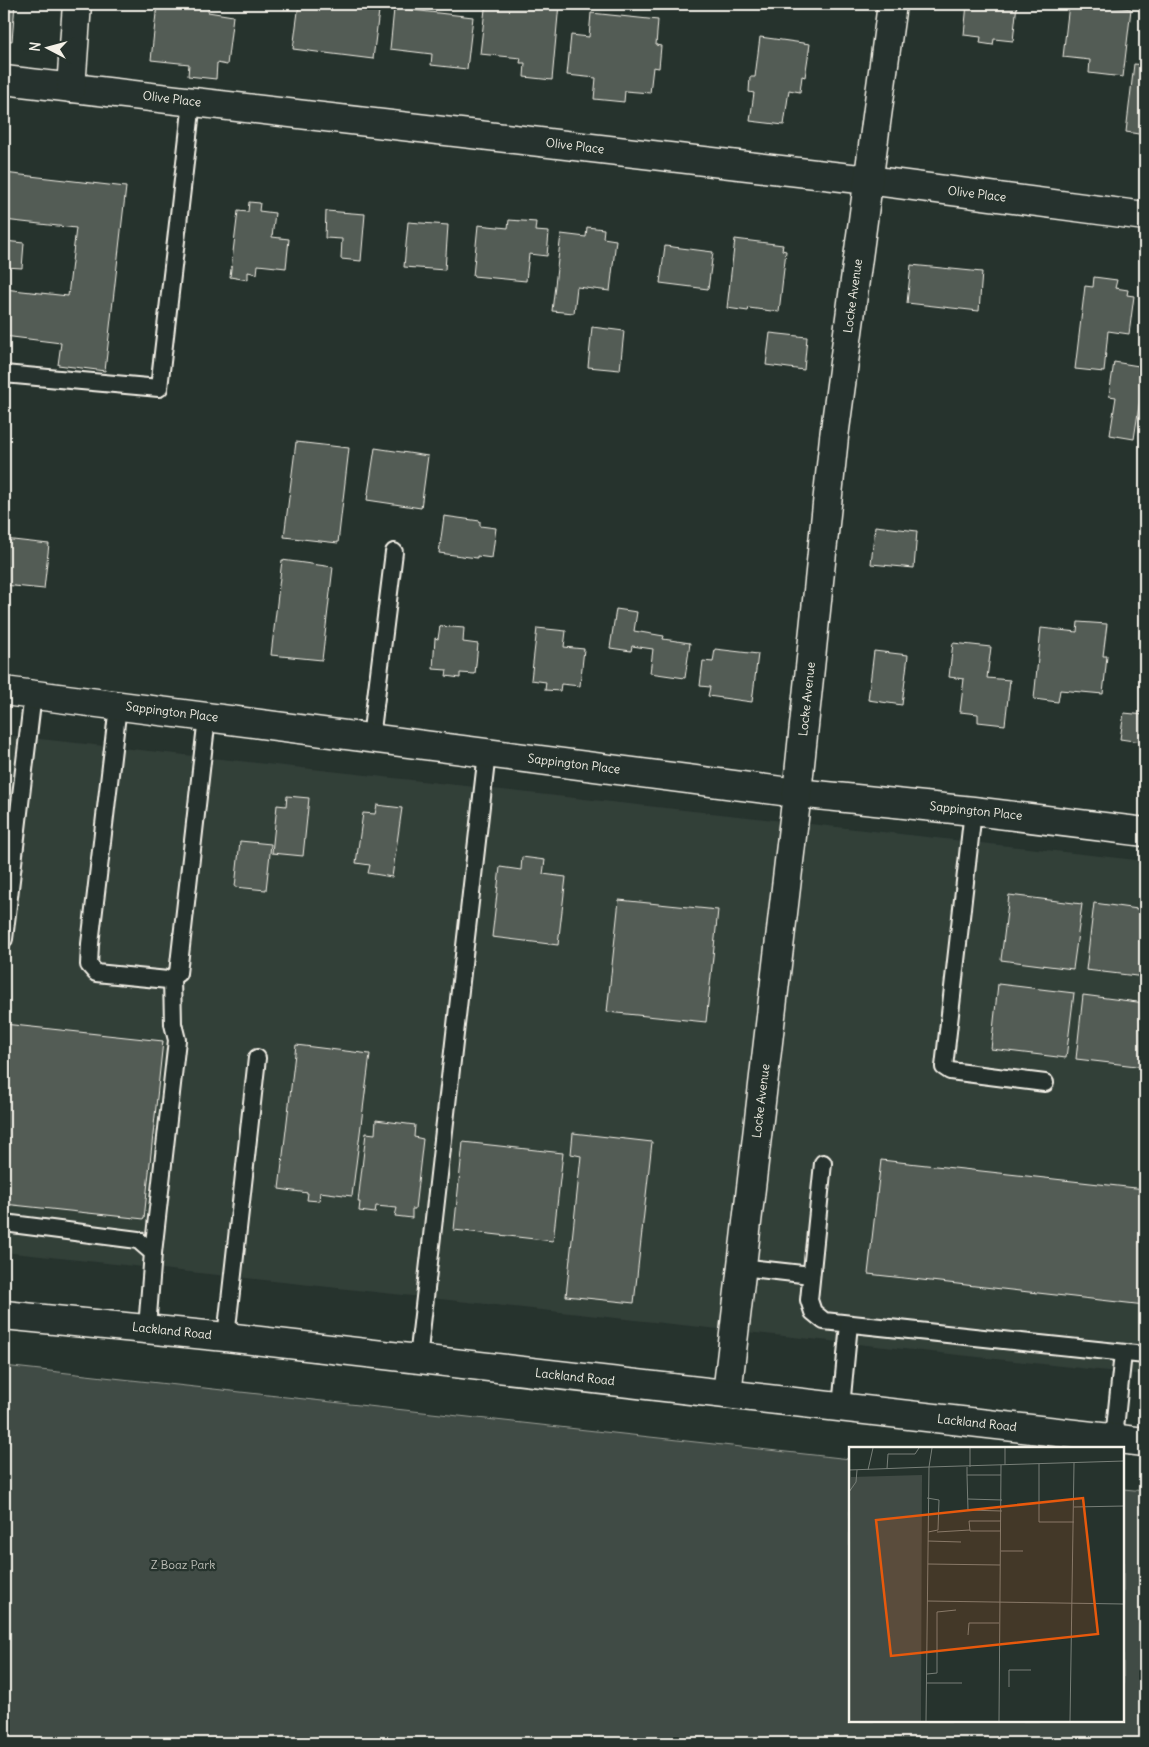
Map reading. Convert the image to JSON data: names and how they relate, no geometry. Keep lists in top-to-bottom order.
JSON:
{
  "streets": {
    "street": [
      "Olive Place",
      "Locke Avenue",
      "Sappington Place",
      "Lackland Road"
    ]
  },
  "crossings": [
    ["Olive Place", "Locke Avenue"],
    ["Locke Avenue", "Sappington Place"],
    ["Locke Avenue", "Lackland Road"]
  ],
  "parks": ["Z Boaz Park"],
  "north": "left"
}
